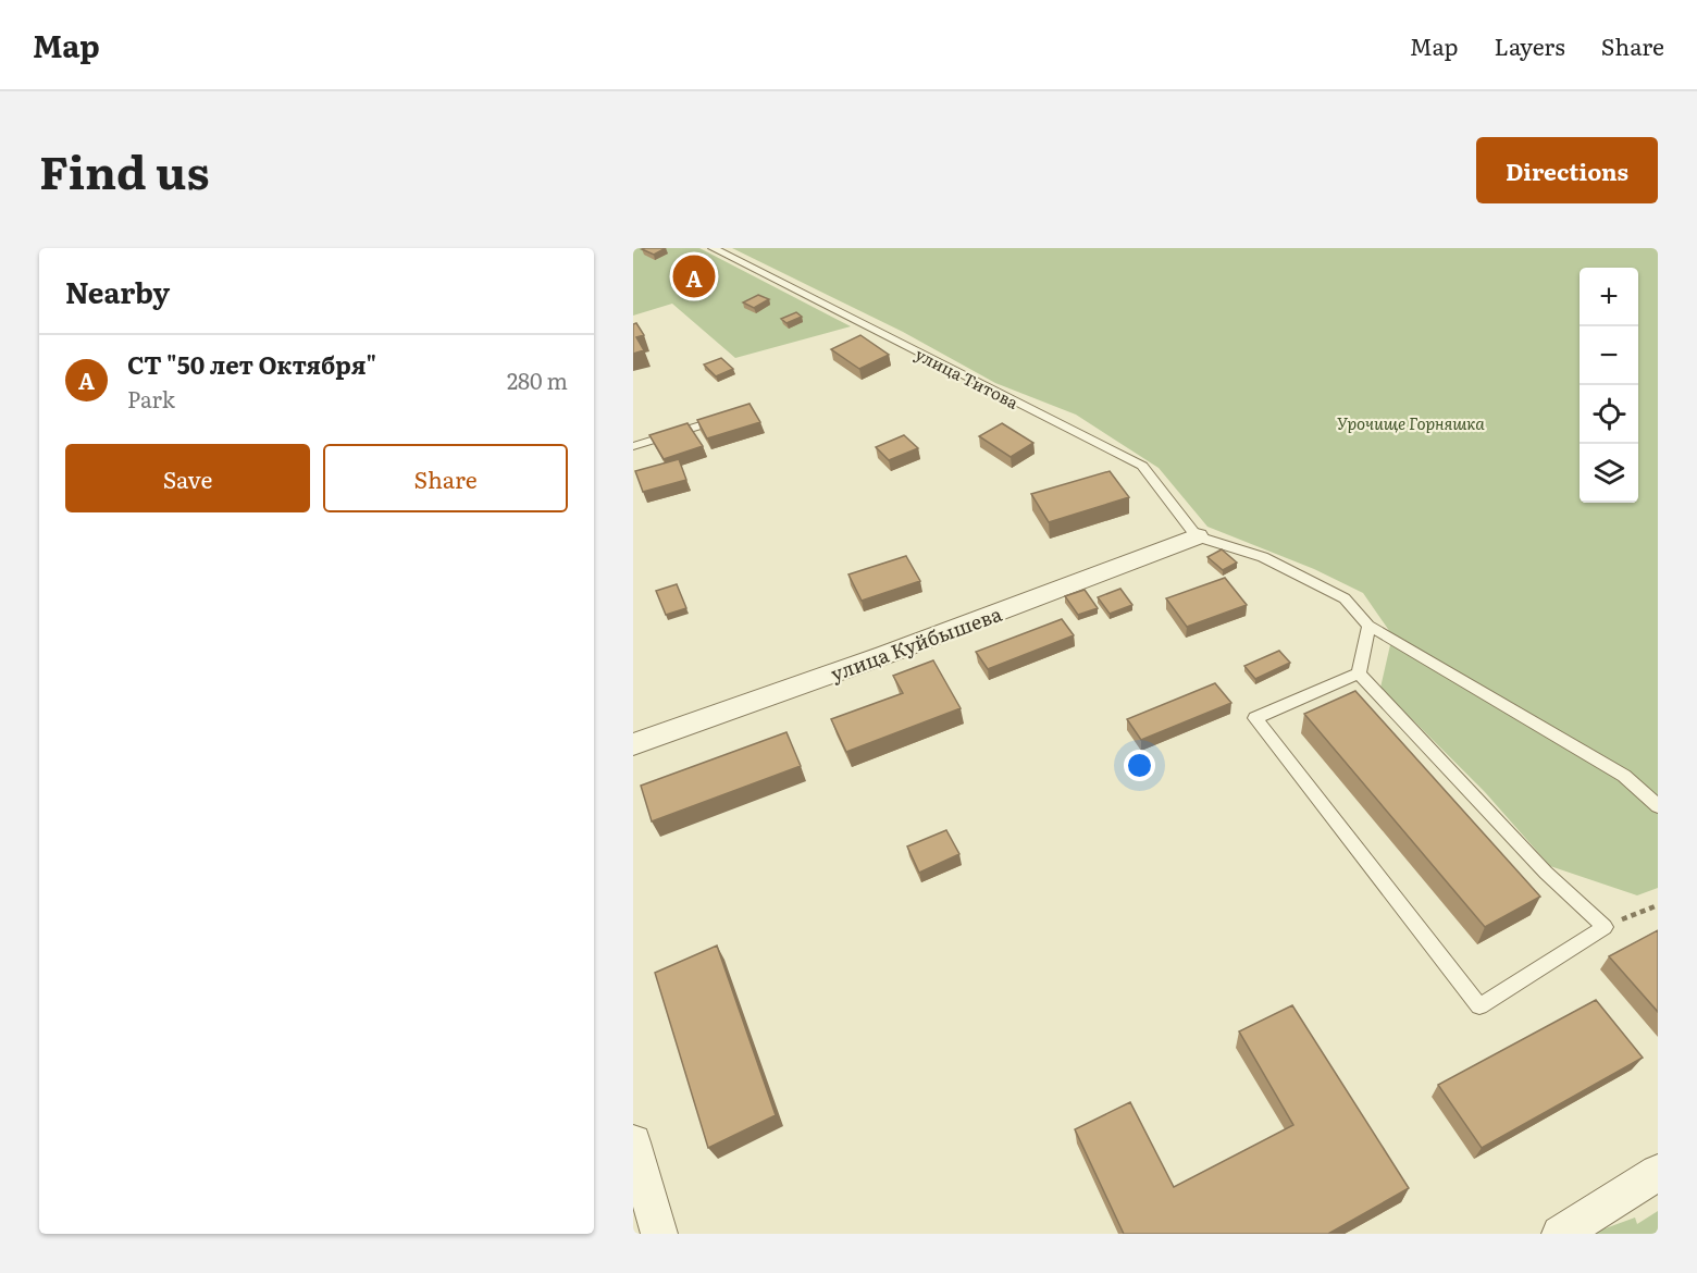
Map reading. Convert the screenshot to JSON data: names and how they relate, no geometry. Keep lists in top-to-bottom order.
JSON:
{
  "streets": {
    "street": ["улица Куйбышева"],
    "lane": ["улица Титова"]
  },
  "crossings": [
    ["улица Титова", "улица Куйбышева"]
  ],
  "parks": ["Урочище Горняшка"],
  "page": {
    "header": "Map",
    "nav": ["Map", "Layers", "Share"],
    "title": "Find us",
    "buttons": [
      "Directions",
      ["Save", "Share"]
    ],
    "heading": "Nearby",
    "pins": "A",
    "map_buttons": ["+", "−"],
    "list": [
      {
        "mark": "A",
        "name": "СТ \"50 лет Октября\"",
        "note": "Park",
        "value": "280 m"
      }
    ]
  }
}
